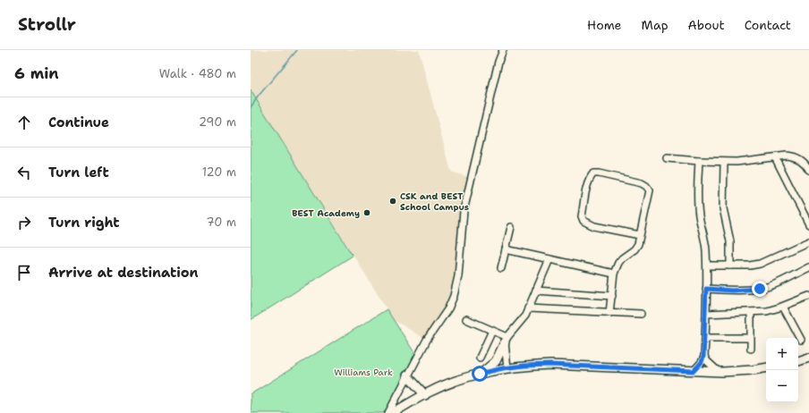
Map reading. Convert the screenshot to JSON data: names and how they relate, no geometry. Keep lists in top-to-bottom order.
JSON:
{
  "parks": ["Williams Park"],
  "places": ["CSK and BEST School Campus", "BEST Academy"],
  "page": {
    "header": "Strollr",
    "nav": [
      "Home",
      "Map",
      "About",
      "Contact"
    ],
    "heading": ["6 min", "Walk · 480 m"],
    "list": [
      ["Continue", "290 m"],
      ["Turn left", "120 m"],
      ["Turn right", "70 m"],
      "Arrive at destination"
    ],
    "map_buttons": ["+", "−"]
  }
}
